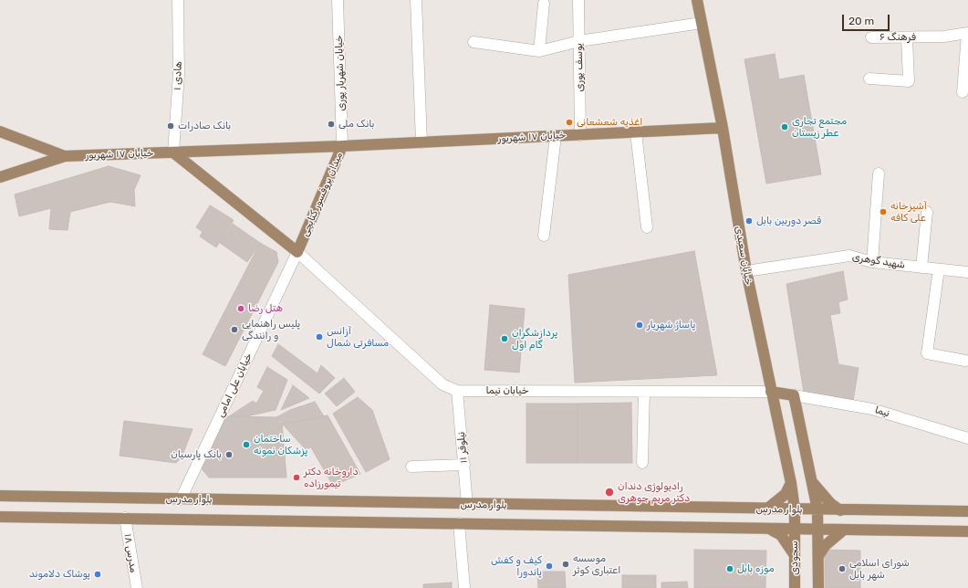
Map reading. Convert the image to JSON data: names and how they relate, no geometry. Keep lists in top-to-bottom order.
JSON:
{
  "streets": {
    "main road": [
      "خیابان ۱۷ شهریور",
      "میدان پروفسور کتابچی",
      "خیابان سعیدی",
      "بلوار مدرس",
      "سجودی"
    ],
    "street": [
      "فرهنگ ۶",
      "یوسف پوری",
      "خیابان شهریار پوری",
      "هادی ۱",
      "شهید گوهری",
      "خیابان علی امامی",
      "خیابان نیما",
      "نیما",
      "نیلوفر ۱۱",
      "مدرس ۱۸"
    ]
  },
  "crossings": [
    ["یوسف پوری", "خیابان ۱۷ شهریور"],
    ["خیابان شهریار پوری", "خیابان ۱۷ شهریور"],
    ["خیابان شهریار پوری", "میدان پروفسور کتابچی"],
    ["هادی ۱", "خیابان ۱۷ شهریور"],
    ["هادی ۱", "میدان پروفسور کتابچی"],
    ["خیابان ۱۷ شهریور", "میدان پروفسور کتابچی"],
    ["خیابان ۱۷ شهریور", "خیابان سعیدی"],
    ["میدان پروفسور کتابچی", "خیابان علی امامی"],
    ["میدان پروفسور کتابچی", "خیابان نیما"],
    ["خیابان سعیدی", "شهید گوهری"],
    ["خیابان سعیدی", "خیابان نیما"],
    ["خیابان سعیدی", "بلوار مدرس"],
    ["خیابان سعیدی", "سجودی"],
    ["خیابان علی امامی", "خیابان نیما"],
    ["خیابان علی امامی", "بلوار مدرس"],
    ["خیابان نیما", "نیلوفر ۱۱"],
    ["نیلوفر ۱۱", "بلوار مدرس"],
    ["بلوار مدرس", "مدرس ۱۸"],
    ["بلوار مدرس", "سجودی"]
  ],
  "places": [
    "اغذیه شعشعانی",
    "بانک ملی",
    "بانک صادرات",
    "مجتمع تجاری عطر زیستان",
    "آشپزخانه علی کافه",
    "قصر دوربین بابل",
    "هتل رضا",
    "پاساژ شهریار",
    "پلیس راهنمایی و رانندگی",
    "آزانس مسافرتی شمال",
    "پردازشگران گام اول",
    "ساختمان پزشکان نمونه",
    "بانک پارسیان",
    "داروخانه دکتر تیمورزاده",
    "رادیولوژی دندان دکتر مریم جوهری",
    "موسسه اعتباری کوثر",
    "کیف و کفش پاندورا",
    "موزه بابل",
    "شورای اسلامی شهر بابل",
    "پوشاک دلاموند"
  ],
  "scale_bar": "20 m"
}
